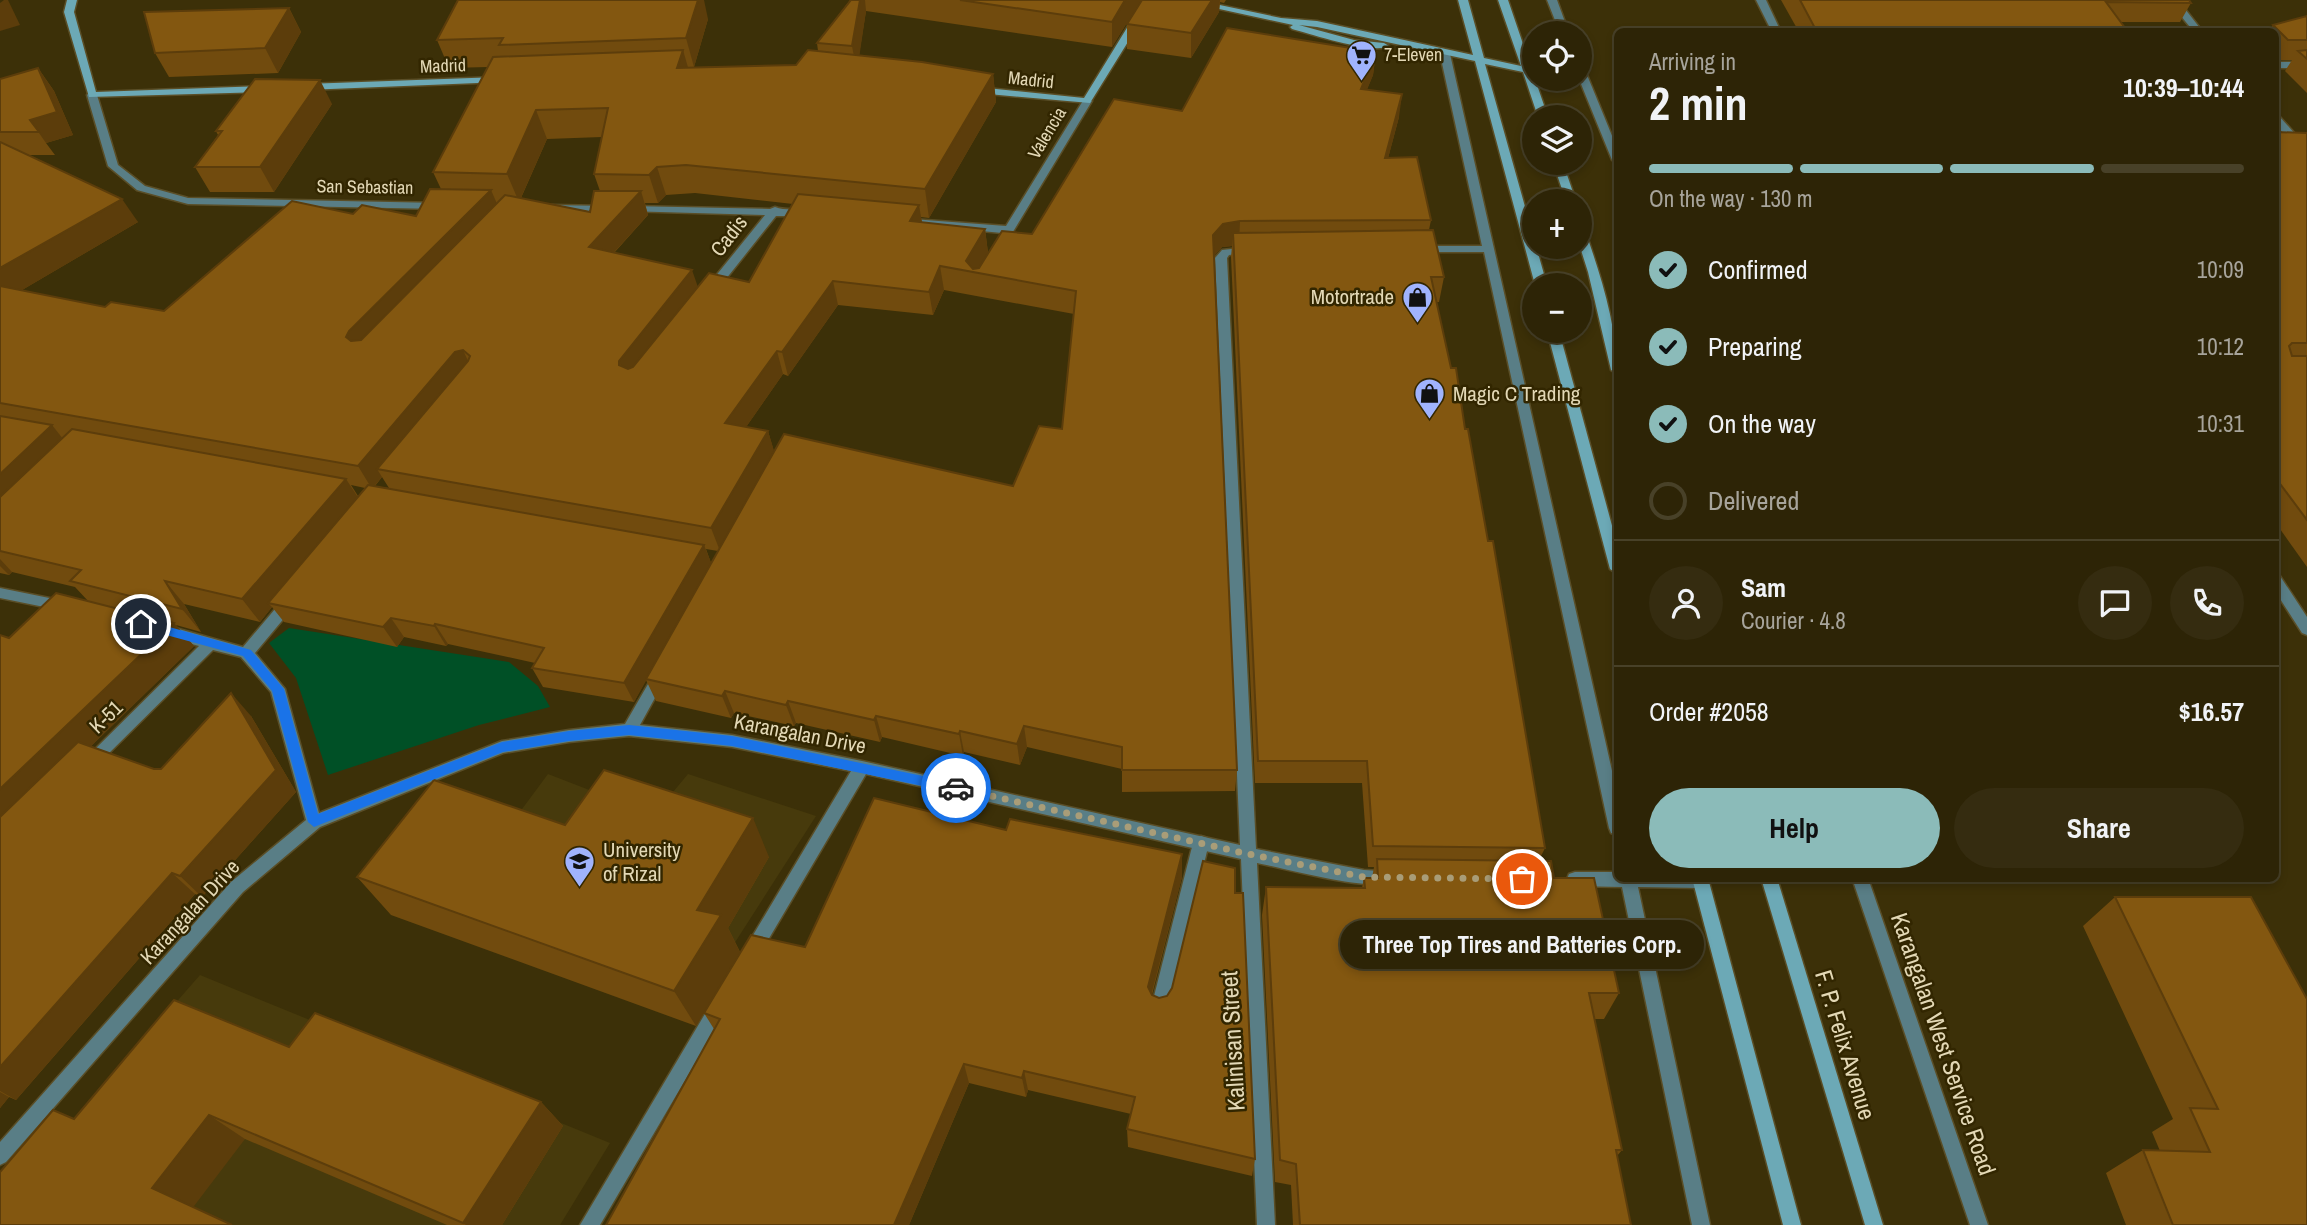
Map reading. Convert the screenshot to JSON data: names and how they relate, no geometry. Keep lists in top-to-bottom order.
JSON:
{
  "streets": {
    "main road": [
      "Madrid",
      "Valencia",
      "San Sebastian",
      "F. P. Felix Avenue"
    ],
    "street": [
      "Cadis",
      "K-51",
      "Karangalan Drive",
      "Kalinisan Street",
      "Karangalan West Service Road"
    ]
  },
  "crossings": [
    ["Madrid", "Valencia"],
    ["Karangalan Drive", "Kalinisan Street"]
  ],
  "places": {
    "supermarket": ["7-Eleven"],
    "shop": ["Motortrade", "Magic C Trading"],
    "other": ["Three Top Tires and Batteries Corp."],
    "school or university": ["University of Rizal"]
  },
  "page": {
    "map_buttons": ["+", "−"],
    "heading": ["2 min", "Arriving in", "10:39–10:44"],
    "panel": [
      "Sam",
      "Courier · 4.8",
      "Order #2058",
      "$16.57"
    ],
    "bar": "On the way · 130 m",
    "list": [
      ["Confirmed", "10:09"],
      ["Preparing", "10:12"],
      ["On the way", "10:31"],
      "Delivered"
    ],
    "buttons": ["Help", "Share"],
    "bubble": "Three Top Tires and Batteries Corp."
  }
}
